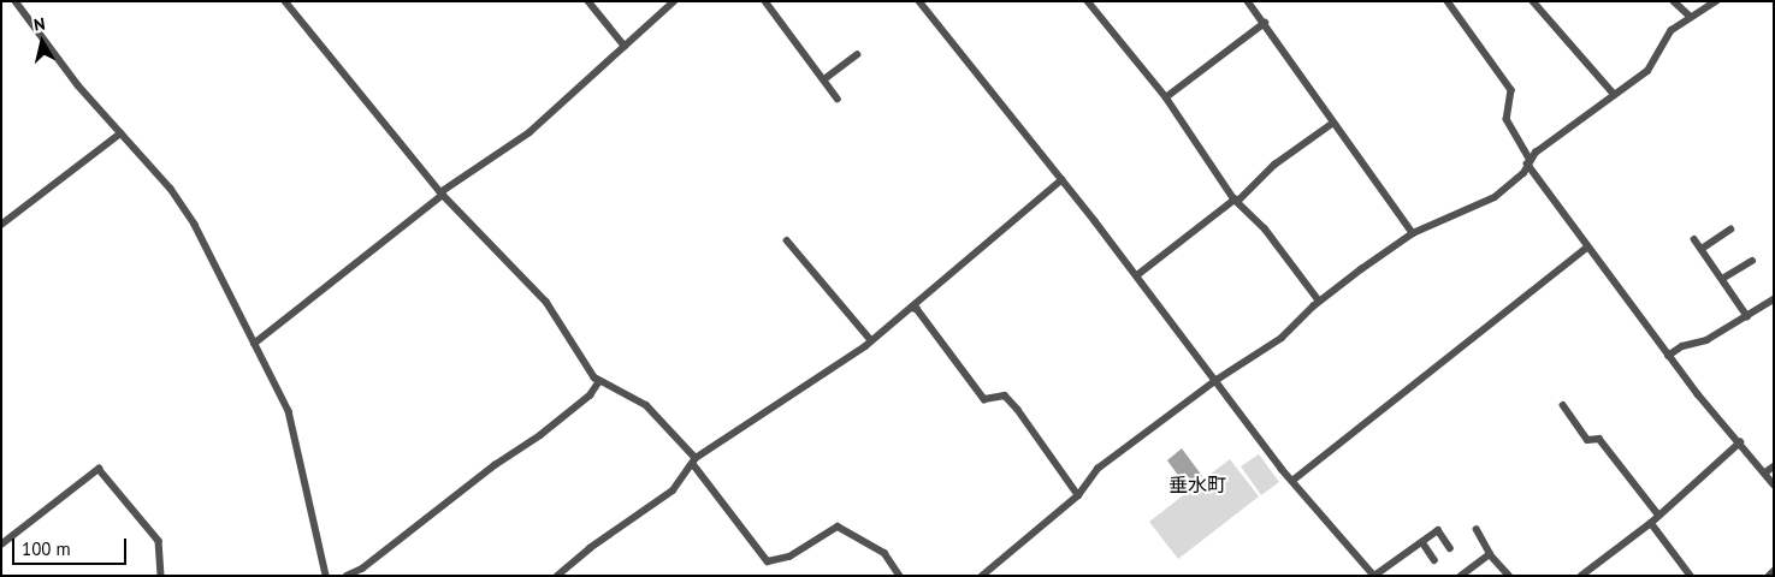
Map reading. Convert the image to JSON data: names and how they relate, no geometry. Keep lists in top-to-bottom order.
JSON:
{
  "districts": ["垂水町"],
  "scale_bar": "100 m",
  "north": "top"
}
